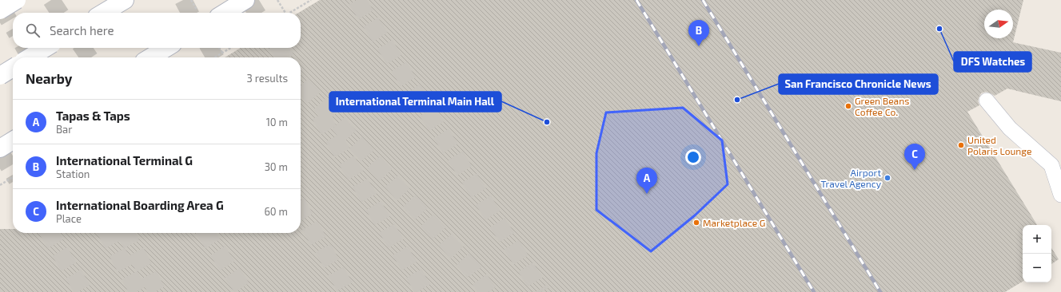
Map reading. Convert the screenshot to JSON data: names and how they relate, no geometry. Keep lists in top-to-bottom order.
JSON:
{
  "places": [
    "DFS Watches",
    "San Francisco Chronicle News",
    "Green Beans Coffee Co.",
    "International Terminal Main Hall",
    "United Polaris Lounge",
    "Airport Travel Agency",
    "Marketplace G"
  ],
  "north": "right",
  "page": {
    "search": "Search here",
    "pins": ["B", "C", "A"],
    "heading": ["Nearby", "3 results"],
    "list": [
      {
        "mark": "A",
        "name": "Tapas & Taps",
        "note": "Bar",
        "value": "10 m"
      },
      {
        "mark": "B",
        "name": "International Terminal G",
        "note": "Station",
        "value": "30 m"
      },
      {
        "mark": "C",
        "name": "International Boarding Area G",
        "note": "Place",
        "value": "60 m"
      }
    ],
    "map_buttons": ["+", "−"]
  }
}
